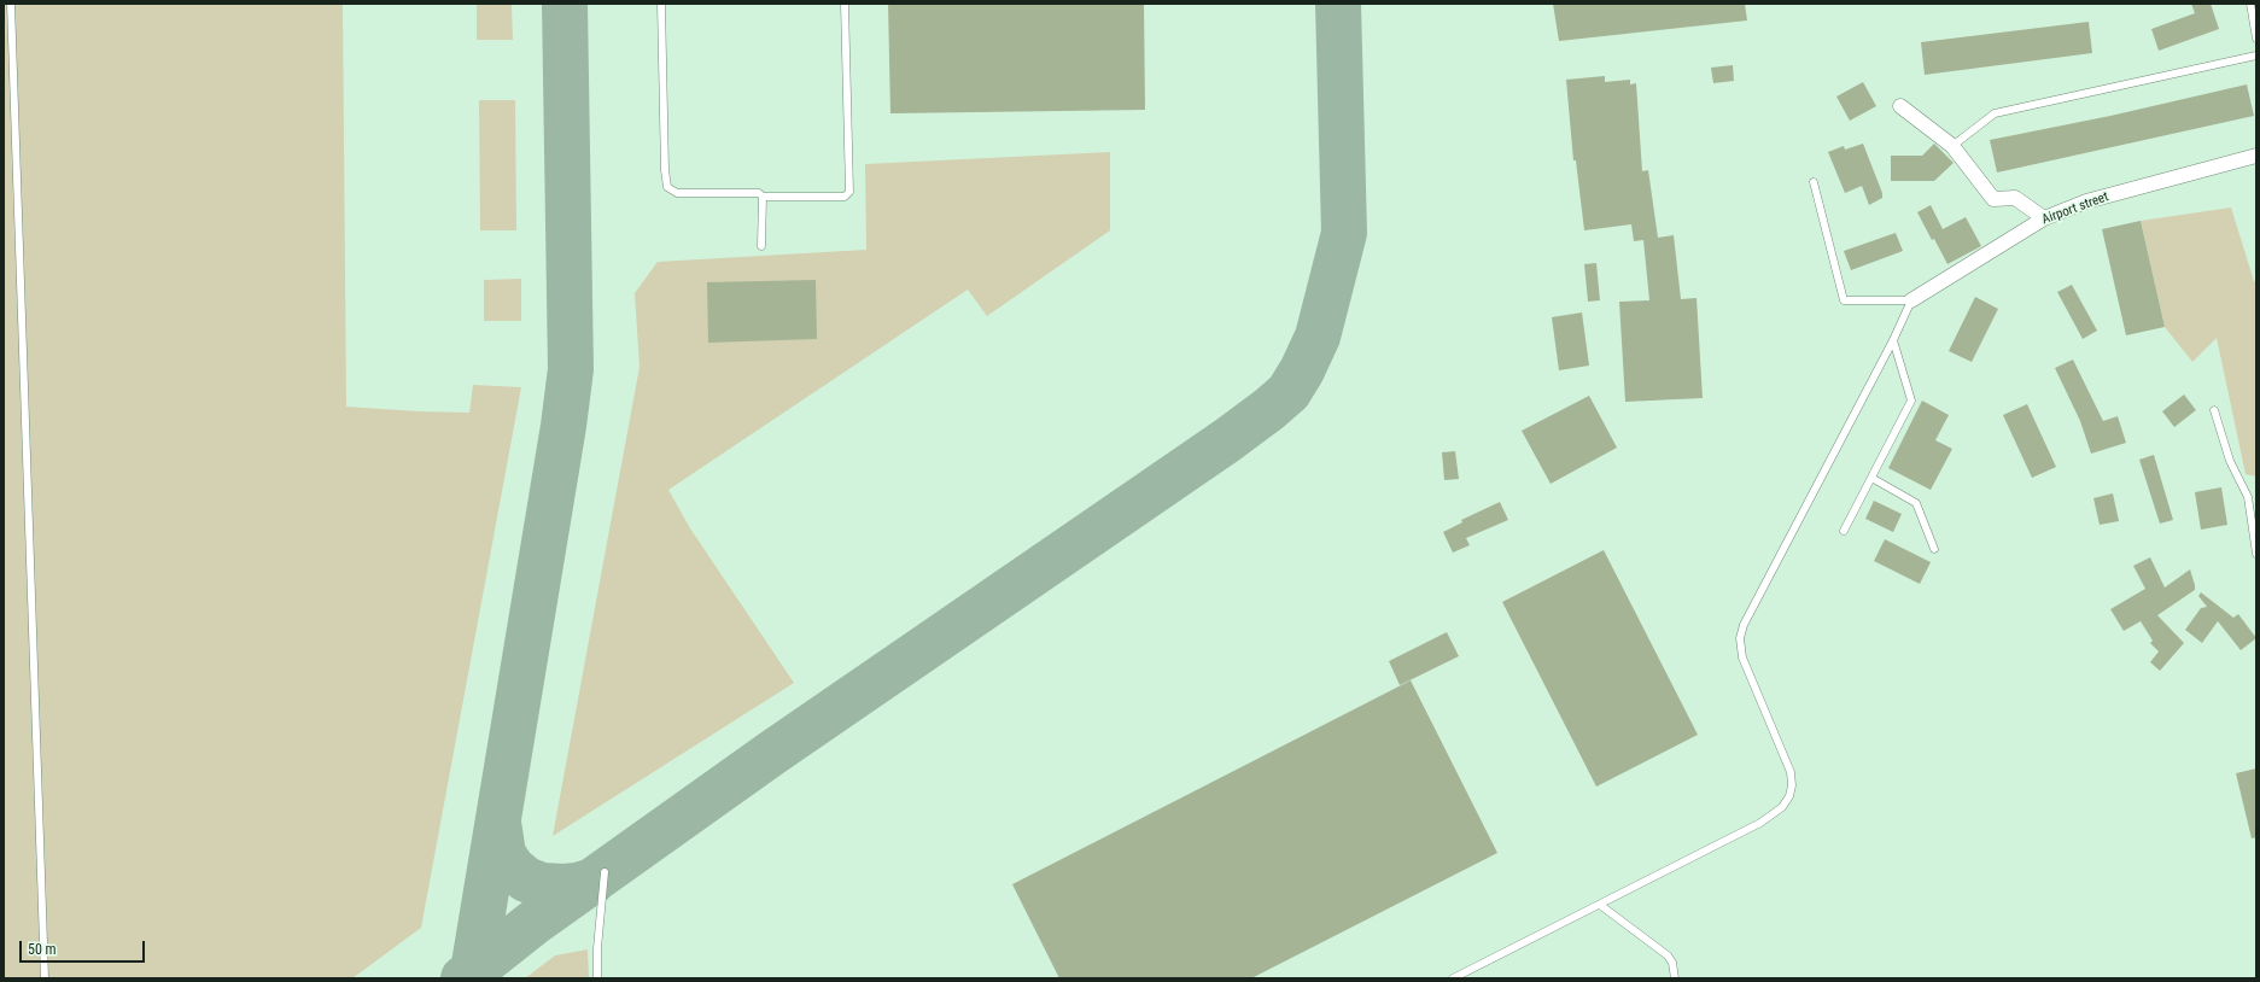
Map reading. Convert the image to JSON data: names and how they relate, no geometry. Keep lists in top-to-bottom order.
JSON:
{
  "streets": {
    "street": ["Аirport street"]
  },
  "scale_bar": "50 m"
}
